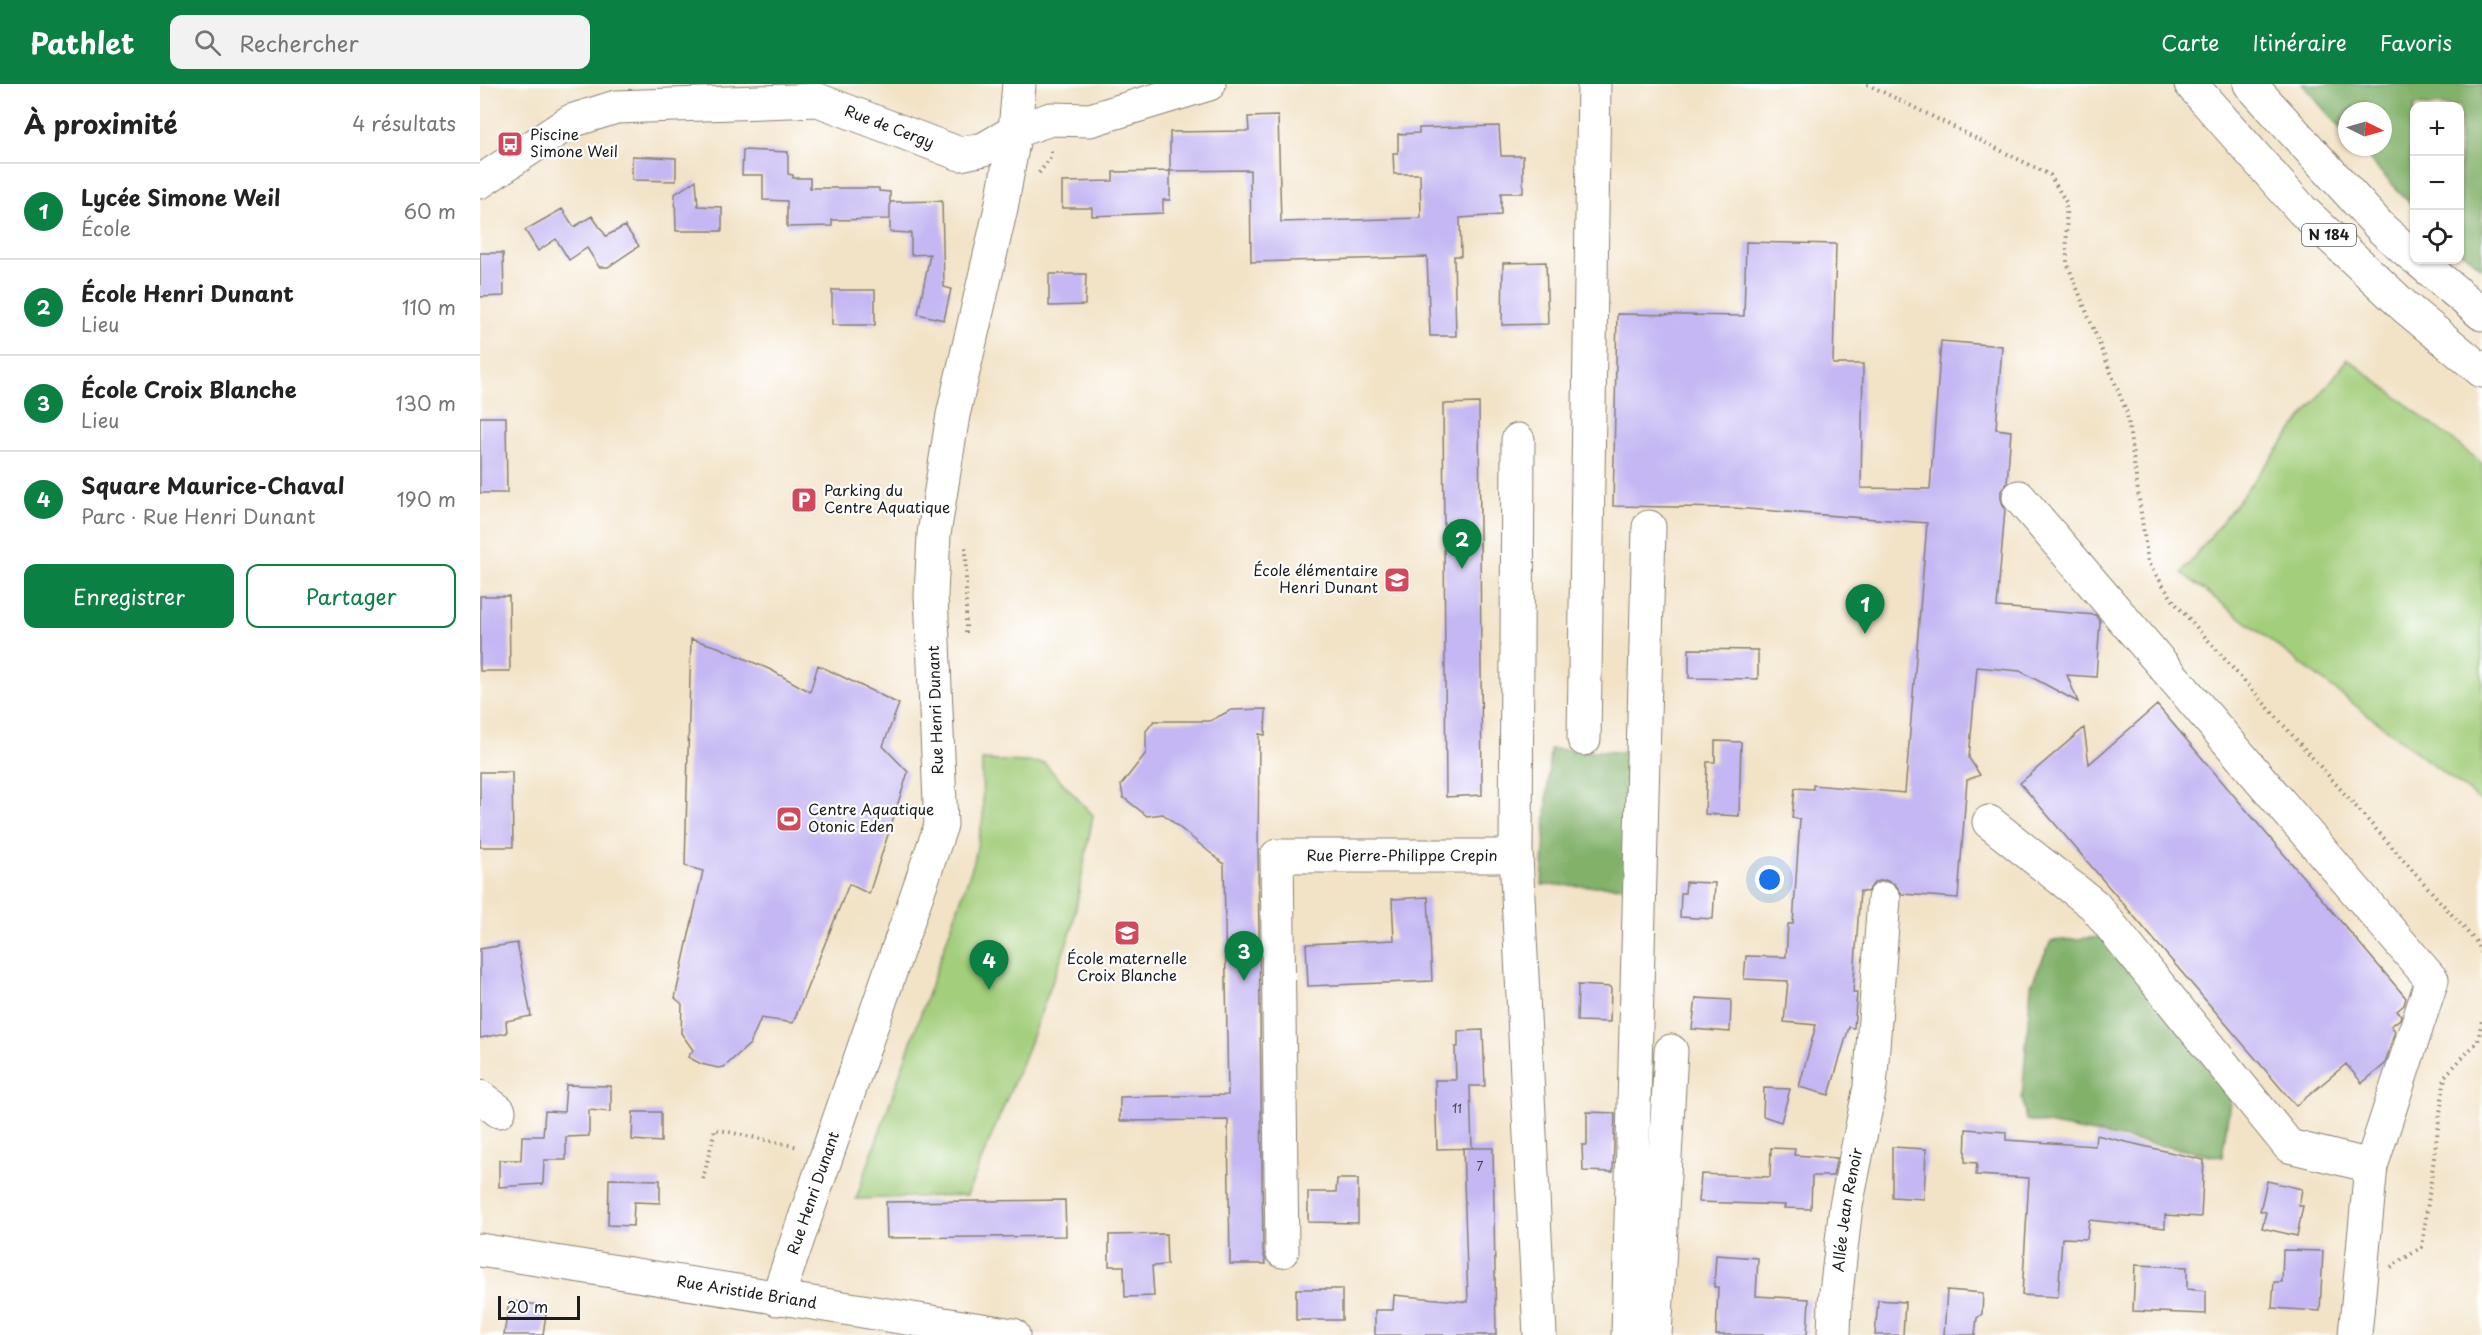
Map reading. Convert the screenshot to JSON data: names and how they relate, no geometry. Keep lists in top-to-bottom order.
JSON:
{
  "streets": {
    "street": [
      "Rue de Cergy",
      "N 184",
      "Rue Henri Dunant",
      "Rue Pierre-Philippe Crepin",
      "Allée Jean Renoir",
      "Rue Aristide Briand"
    ]
  },
  "crossings": [
    ["Rue Henri Dunant", "Rue Aristide Briand"]
  ],
  "places": {
    "bus stop": ["Piscine Simone Weil"],
    "parking": ["Parking du Centre Aquatique"],
    "school or university": ["École élémentaire Henri Dunant", "École maternelle Croix Blanche"],
    "sports": ["Centre Aquatique Otonic Eden"]
  },
  "house_numbers": ["11", "7"],
  "scale_bar": "20 m",
  "north": "right",
  "page": {
    "header": "Pathlet",
    "search": "Rechercher",
    "nav": ["Carte", "Itinéraire", "Favoris"],
    "heading": ["À proximité", "4 résultats"],
    "map_buttons": ["+", "−"],
    "list": [
      {
        "mark": "1",
        "name": "Lycée Simone Weil",
        "note": "École",
        "value": "60 m"
      },
      {
        "mark": "2",
        "name": "École Henri Dunant",
        "note": "Lieu",
        "value": "110 m"
      },
      {
        "mark": "3",
        "name": "École Croix Blanche",
        "note": "Lieu",
        "value": "130 m"
      },
      {
        "mark": "4",
        "name": "Square Maurice-Chaval",
        "note": "Parc · Rue Henri Dunant",
        "value": "190 m"
      }
    ],
    "pins": [
      "2",
      "1",
      "3",
      "4"
    ],
    "buttons": ["Enregistrer", "Partager"],
    "scale": "20 m"
  }
}
